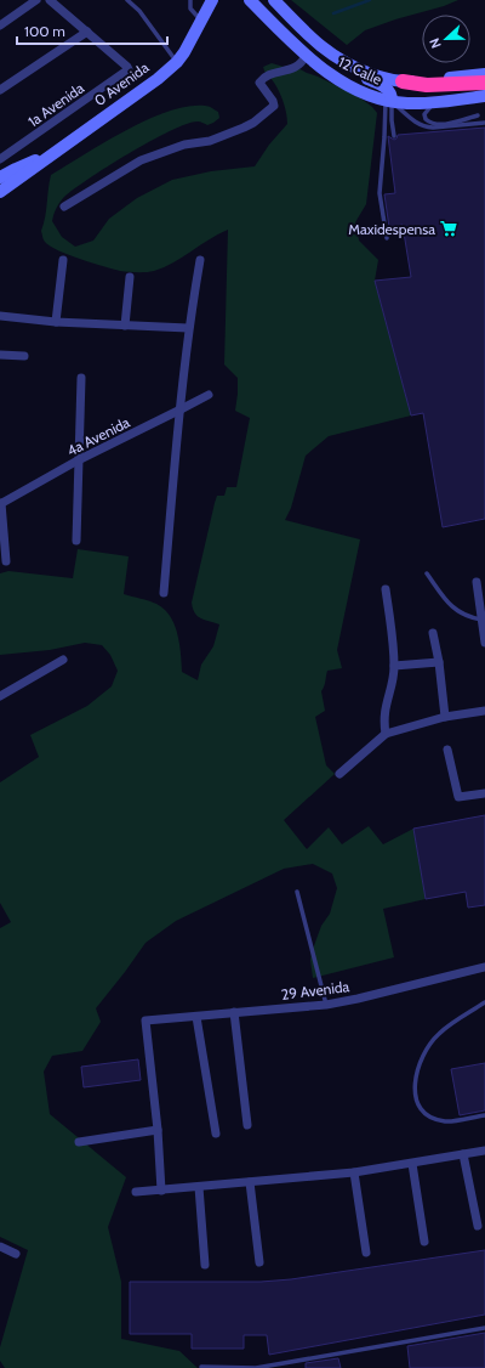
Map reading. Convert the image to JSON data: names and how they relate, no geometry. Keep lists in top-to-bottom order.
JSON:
{
  "streets": {
    "main road": ["12 Calle", "0 Avenida"],
    "street": ["1a Avenida", "4a Avenida", "29 Avenida"]
  },
  "places": {
    "supermarket": ["Maxidespensa"]
  },
  "scale_bar": "100 m",
  "north": "left"
}
